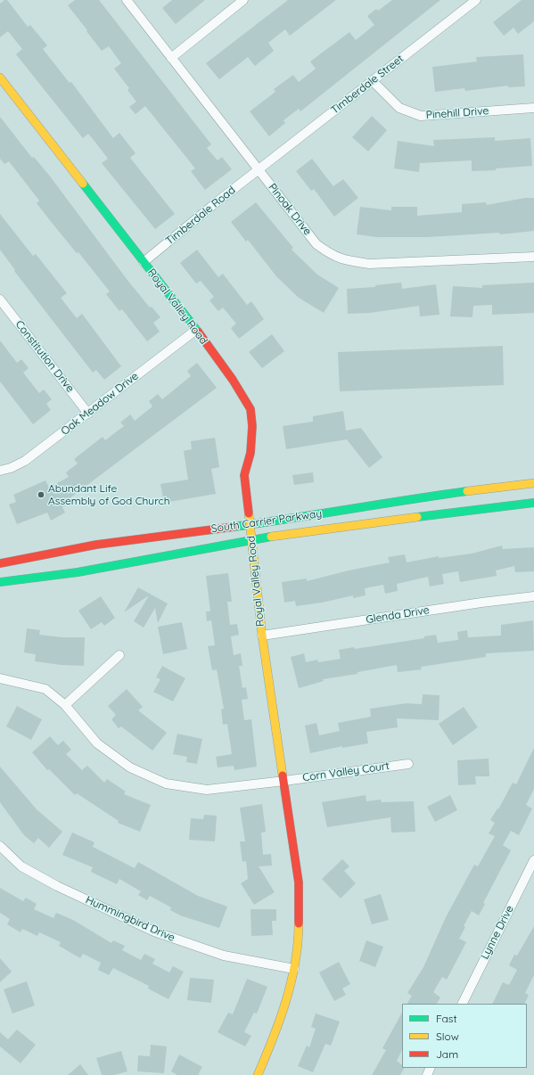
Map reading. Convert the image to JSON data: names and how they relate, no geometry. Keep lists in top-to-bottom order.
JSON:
{
  "streets": {
    "street": [
      "Timberdale Street",
      "Pinehill Drive",
      "Pinoak Drive",
      "Timberdale Road",
      "Royal Valley Road",
      "Constitution Drive",
      "Oak Meadow Drive",
      "South Carrier Parkway",
      "Glenda Drive",
      "Corn Valley Court",
      "Hummingbird Drive",
      "Lynne Drive"
    ]
  },
  "crossings": [
    ["Timberdale Street", "Pinehill Drive"],
    ["Timberdale Street", "Pinoak Drive"],
    ["Timberdale Street", "Timberdale Road"],
    ["Pinoak Drive", "Timberdale Road"],
    ["Timberdale Road", "Royal Valley Road"],
    ["Royal Valley Road", "Oak Meadow Drive"],
    ["Royal Valley Road", "South Carrier Parkway"],
    ["Royal Valley Road", "Glenda Drive"],
    ["Royal Valley Road", "Corn Valley Court"],
    ["Royal Valley Road", "Hummingbird Drive"],
    ["Constitution Drive", "Oak Meadow Drive"]
  ],
  "places": ["Abundant Life Assembly of God Church"],
  "legend": ["Fast", "Slow", "Jam"]
}
